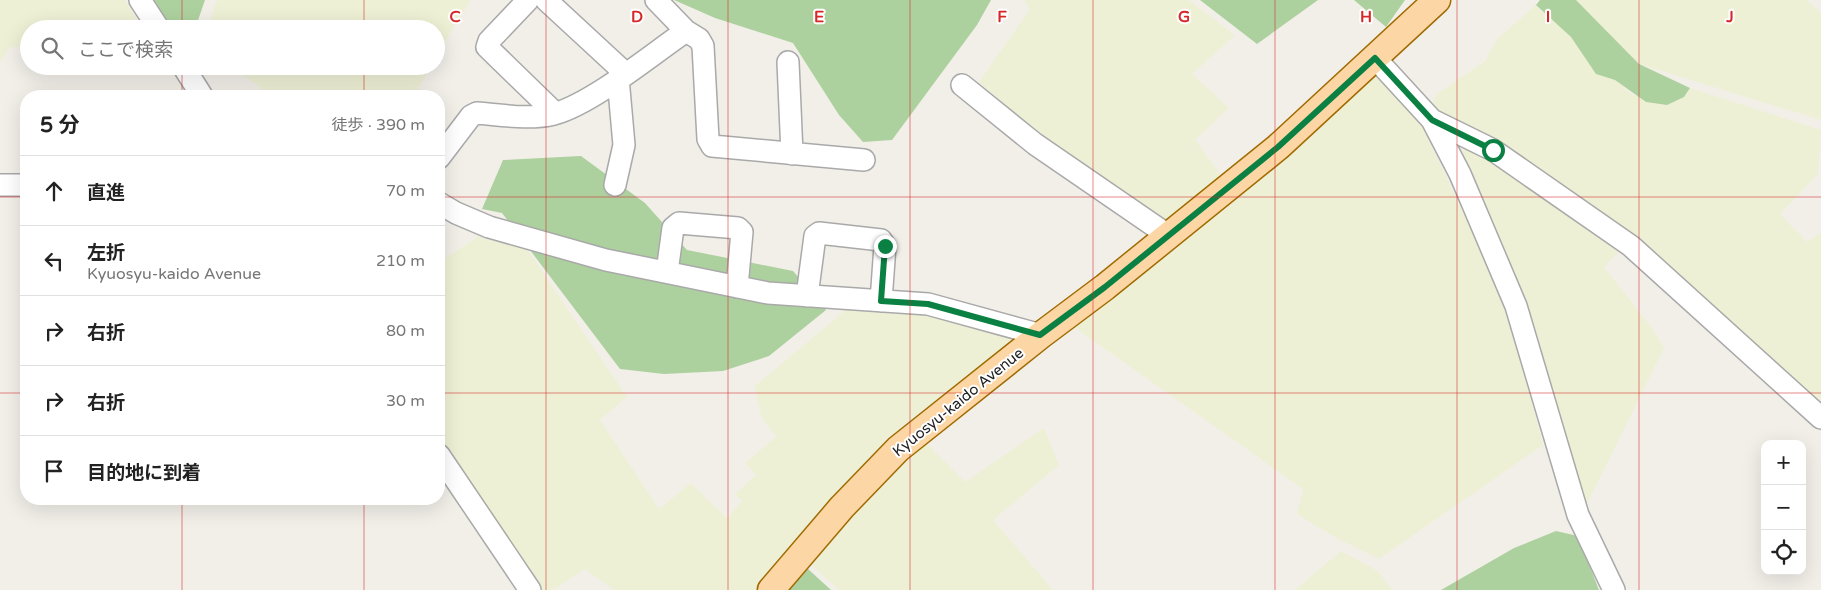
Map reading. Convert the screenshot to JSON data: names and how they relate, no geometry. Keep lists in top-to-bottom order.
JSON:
{
  "streets": {
    "main road": ["Kyuosyu-kaido Avenue"]
  },
  "page": {
    "search": "ここで検索",
    "heading": ["5 分", "徒歩 · 390 m"],
    "list": [
      ["直進", "70 m"],
      ["左折", "Kyuosyu-kaido Avenue", "210 m"],
      ["右折", "80 m"],
      ["右折", "30 m"],
      "目的地に到着"
    ],
    "map_buttons": ["+", "−"]
  },
  "grid": {
    "columns": [
      "C",
      "D",
      "E",
      "F",
      "G",
      "H",
      "I",
      "J"
    ]
  }
}
